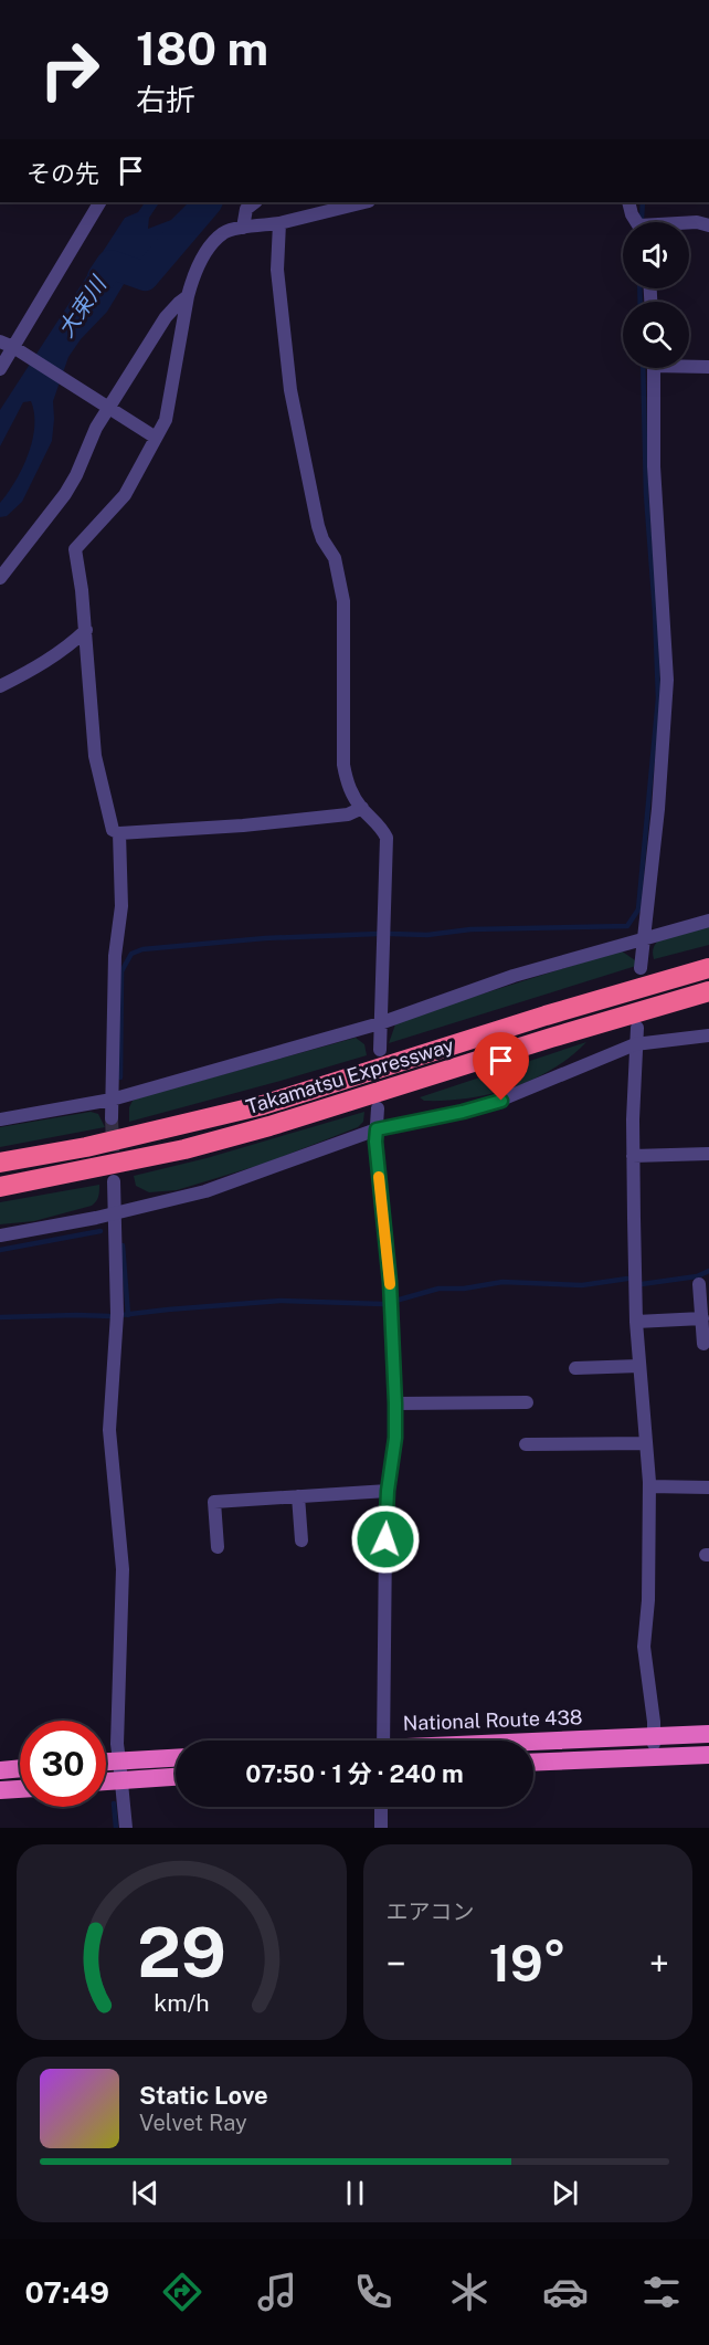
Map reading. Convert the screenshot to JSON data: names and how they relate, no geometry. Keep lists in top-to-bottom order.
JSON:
{
  "streets": {
    "highway": ["Takamatsu Expressway", "National Route 438"]
  },
  "water": ["大束川"],
  "page": {
    "turn": ["180 m", "右折"],
    "then": "その先",
    "limit": "30",
    "trip": "07:50 · 1 分 · 240 m",
    "tile": "エアコン",
    "heat": ["−", "19°", "+"],
    "song": ["Static Love", "Velvet Ray"],
    "tabs": "07:49",
    "gauge": ["29", "km/h"]
  }
}
